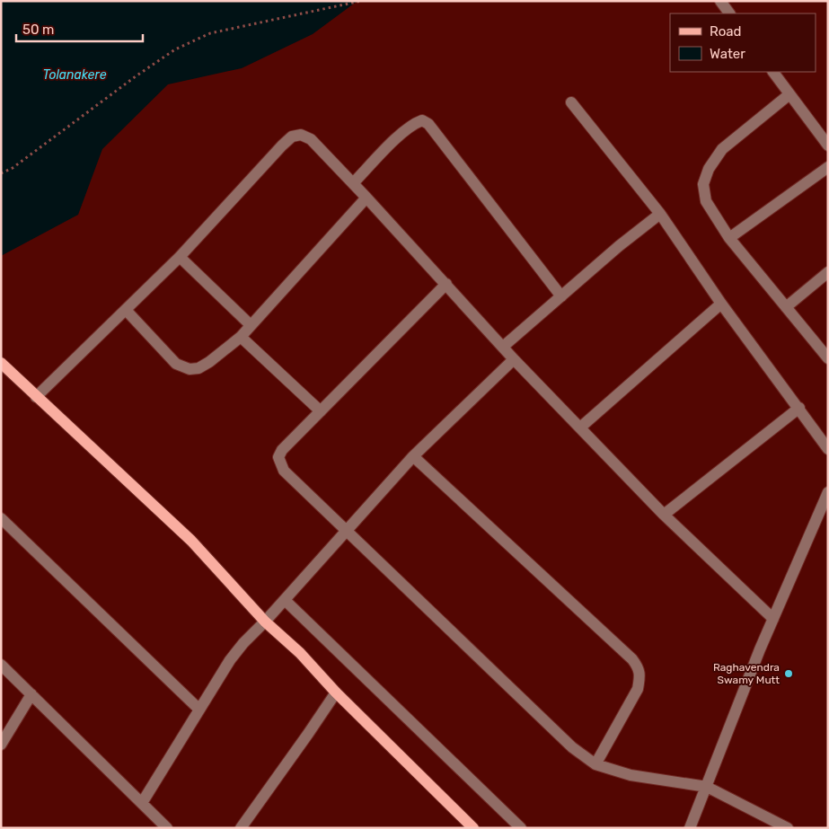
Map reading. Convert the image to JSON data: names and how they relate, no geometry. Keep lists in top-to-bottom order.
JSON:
{
  "water": ["Tolanakere"],
  "places": ["Raghavendra Swamy Mutt"],
  "legend": ["Road", "Water"],
  "scale_bar": "50 m"
}
